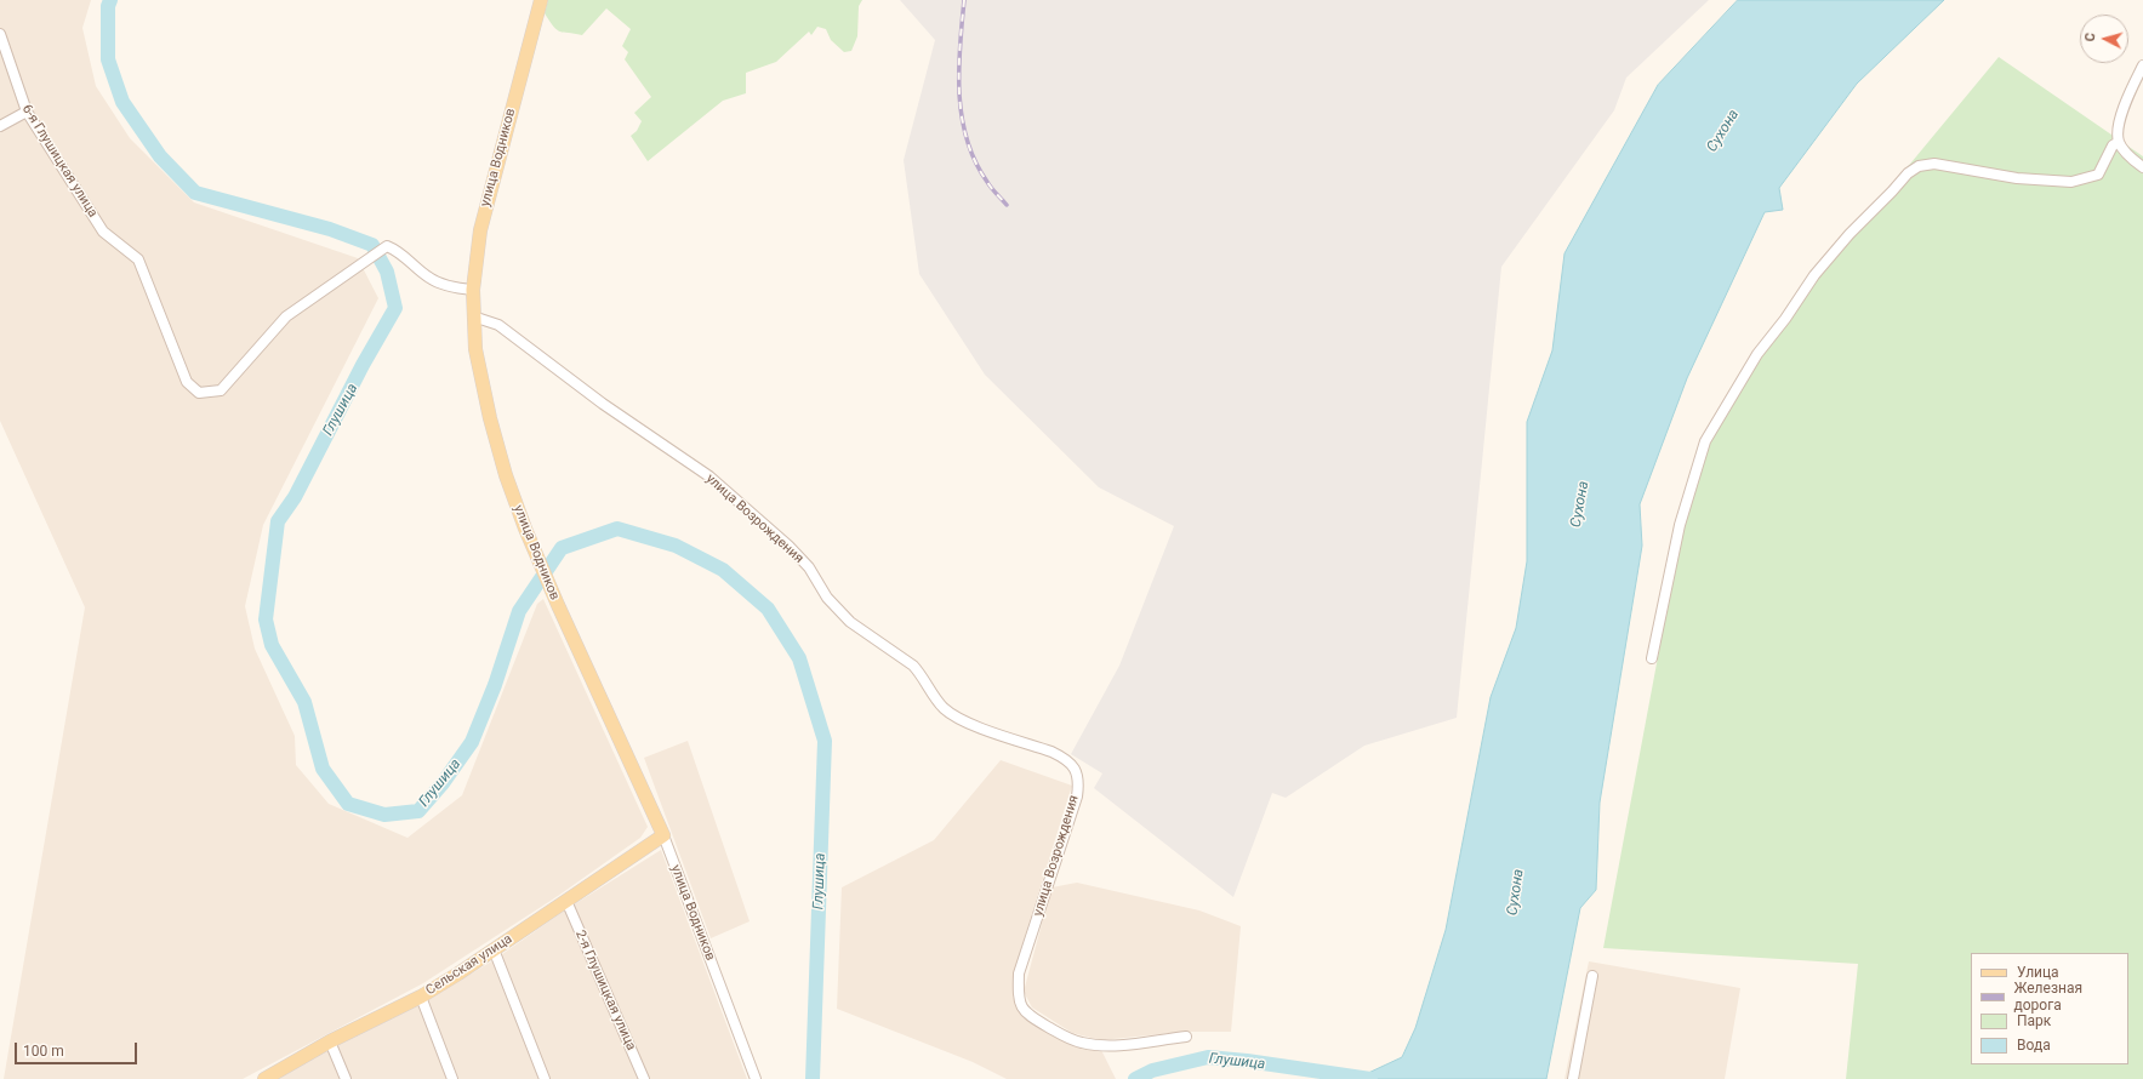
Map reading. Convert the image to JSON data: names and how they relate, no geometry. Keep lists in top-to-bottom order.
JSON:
{
  "streets": {
    "main road": ["улица Водников", "Сельская улица"],
    "street": ["6-я Глушицкая улица", "улица Возрождения", "2-я Глушицкая улица"]
  },
  "crossings": [
    ["улица Водников", "6-я Глушицкая улица"],
    ["улица Водников", "улица Возрождения"],
    ["улица Водников", "Сельская улица"],
    ["Сельская улица", "2-я Глушицкая улица"]
  ],
  "water": ["Сухона", "Глушица"],
  "legend": [
    "Улица",
    "Железная дорога",
    "Парк",
    "Вода"
  ],
  "scale_bar": "100 m",
  "north": "left"
}
